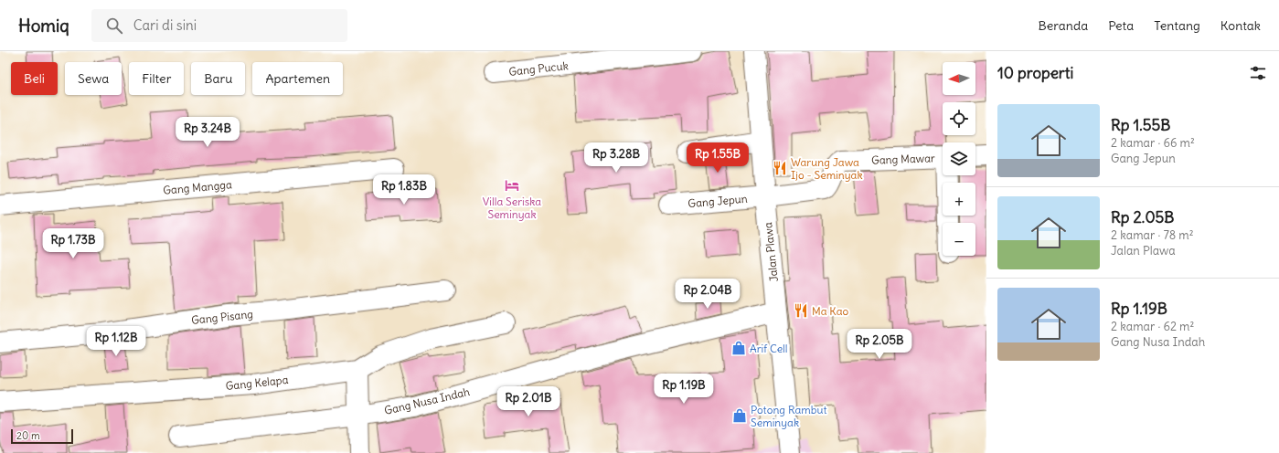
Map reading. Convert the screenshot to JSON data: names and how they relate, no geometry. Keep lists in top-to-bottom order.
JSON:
{
  "streets": {
    "street": [
      "Gang Pucuk",
      "Gang Mawar",
      "Gang Mangga",
      "Gang Jepun",
      "Jalan Plawa",
      "Gang Pisang",
      "Gang Kelapa",
      "Gang Nusa Indah"
    ]
  },
  "crossings": [
    ["Gang Mawar", "Gang Jepun"],
    ["Gang Mawar", "Jalan Plawa"],
    ["Gang Jepun", "Jalan Plawa"],
    ["Jalan Plawa", "Gang Nusa Indah"]
  ],
  "places": {
    "restaurant": ["Warung Jawa Ijo - Seminyak", "Ma Kao"],
    "hotel": ["Villa Seriska Seminyak"],
    "shop": ["Arif Cell", "Potong Rambut Seminyak"]
  },
  "scale_bar": "20 m",
  "north": "left",
  "page": {
    "header": "Homiq",
    "search": "Cari di sini",
    "nav": [
      "Beranda",
      "Peta",
      "Tentang",
      "Kontak"
    ],
    "heading": "10 properti",
    "map_buttons": ["+", "−"],
    "chip": [
      "Beli",
      "Sewa",
      "Filter",
      "Baru",
      "Apartemen"
    ],
    "list": [
      {
        "name": "Rp 1.55B",
        "note": "2 kamar · 66 m² · Gang Jepun"
      },
      {
        "name": "Rp 2.05B",
        "note": "2 kamar · 78 m² · Jalan Plawa"
      },
      {
        "name": "Rp 1.19B",
        "note": "2 kamar · 62 m² · Gang Nusa Indah"
      }
    ],
    "price": [
      "Rp 3.24B",
      "Rp 3.28B",
      "Rp 1.55B",
      "Rp 1.83B",
      "Rp 1.73B",
      "Rp 2.04B",
      "Rp 1.12B",
      "Rp 2.05B",
      "Rp 1.19B",
      "Rp 2.01B"
    ],
    "scale": "20 m"
  }
}
